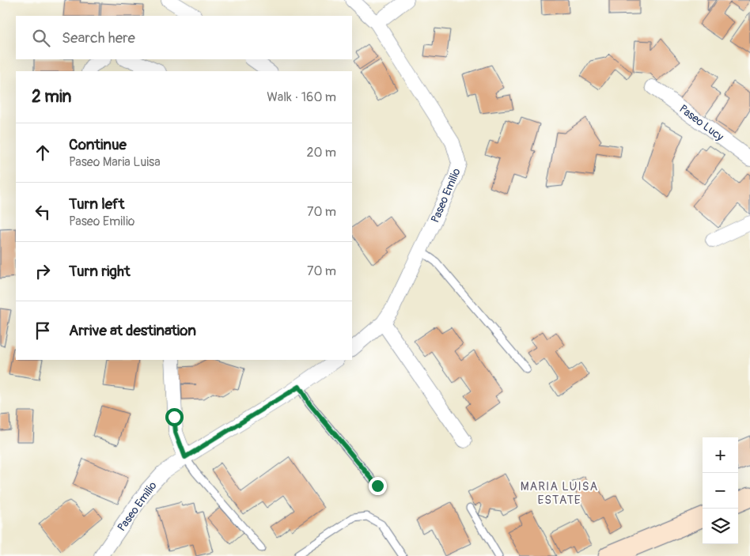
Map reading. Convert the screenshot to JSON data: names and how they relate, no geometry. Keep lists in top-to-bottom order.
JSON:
{
  "streets": {
    "street": ["Paseo Lucy", "Paseo Emilio"]
  },
  "districts": ["MARIA LUISA ESTATE"],
  "page": {
    "search": "Search here",
    "heading": ["2 min", "Walk · 160 m"],
    "list": [
      ["Continue", "Paseo Maria Luisa", "20 m"],
      ["Turn left", "Paseo Emilio", "70 m"],
      ["Turn right", "70 m"],
      "Arrive at destination"
    ],
    "map_buttons": ["+", "−"]
  }
}
